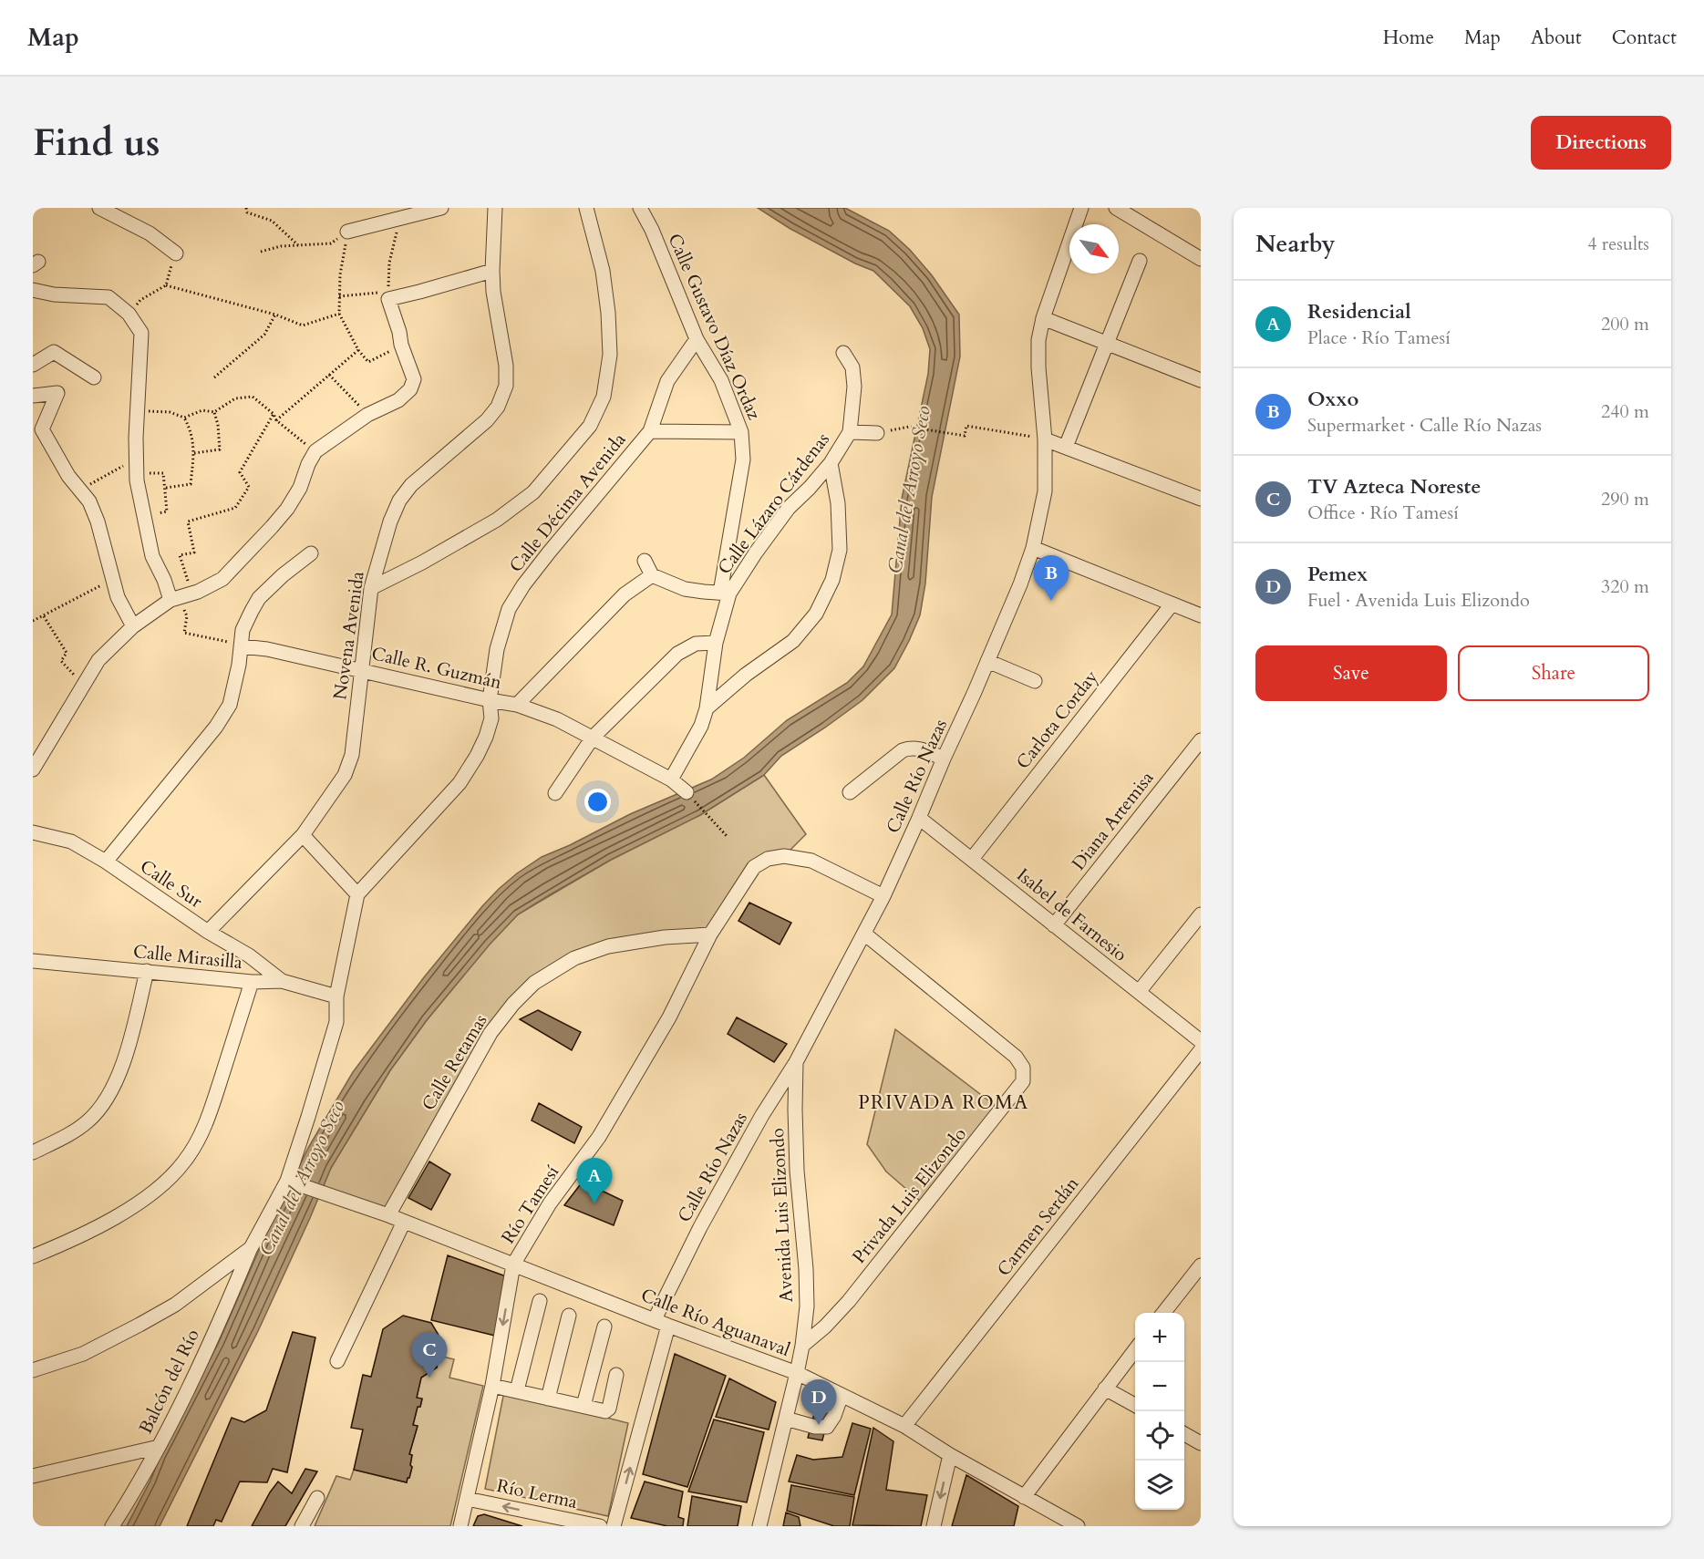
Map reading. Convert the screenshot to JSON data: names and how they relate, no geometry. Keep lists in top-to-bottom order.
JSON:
{
  "streets": {
    "street": [
      "Calle Gustavo Díaz Ordaz",
      "Calle Décima Avenida",
      "Calle Lázaro Cárdenas",
      "Novena Avenida",
      "Calle R. Guzmán",
      "Carlota Corday",
      "Calle Río Nazas",
      "Diana Artemisa",
      "Calle Sur",
      "Isabel de Farnesio",
      "Calle Mirasilla",
      "Calle Retamas",
      "Privada Luis Elizondo",
      "Río Tamesí",
      "Avenida Luis Elizondo",
      "Carmen Serdán",
      "Calle Río Aguanaval",
      "Balcón del Río",
      "Río Lerma"
    ]
  },
  "crossings": [
    ["Calle Gustavo Díaz Ordaz", "Calle Décima Avenida"],
    ["Calle Gustavo Díaz Ordaz", "Calle Lázaro Cárdenas"],
    ["Calle Décima Avenida", "Calle R. Guzmán"],
    ["Calle Décima Avenida", "Balcón del Río"],
    ["Calle Lázaro Cárdenas", "Calle R. Guzmán"],
    ["Novena Avenida", "Calle R. Guzmán"],
    ["Novena Avenida", "Calle Sur"],
    ["Carlota Corday", "Isabel de Farnesio"],
    ["Calle Río Nazas", "Isabel de Farnesio"],
    ["Calle Río Nazas", "Privada Luis Elizondo"],
    ["Calle Río Nazas", "Río Tamesí"],
    ["Calle Río Nazas", "Avenida Luis Elizondo"],
    ["Calle Río Nazas", "Calle Río Aguanaval"],
    ["Diana Artemisa", "Isabel de Farnesio"],
    ["Calle Sur", "Calle Mirasilla"],
    ["Calle Mirasilla", "Balcón del Río"],
    ["Calle Retamas", "Río Tamesí"],
    ["Calle Retamas", "Calle Río Aguanaval"],
    ["Privada Luis Elizondo", "Avenida Luis Elizondo"],
    ["Río Tamesí", "Calle Río Aguanaval"],
    ["Río Tamesí", "Río Lerma"],
    ["Avenida Luis Elizondo", "Calle Río Aguanaval"],
    ["Carmen Serdán", "Calle Río Aguanaval"],
    ["Calle Río Aguanaval", "Balcón del Río"]
  ],
  "districts": ["PRIVADA ROMA"],
  "water": ["Canal del Arroyo Seco"],
  "north": "bottom right",
  "page": {
    "header": "Map",
    "nav": [
      "Home",
      "Map",
      "About",
      "Contact"
    ],
    "buttons": [
      "Directions",
      ["Save", "Share"]
    ],
    "title": "Find us",
    "heading": ["Nearby", "4 results"],
    "list": [
      {
        "mark": "A",
        "name": "Residencial",
        "note": "Place · Río Tamesí",
        "value": "200 m"
      },
      {
        "mark": "B",
        "name": "Oxxo",
        "note": "Supermarket · Calle Río Nazas",
        "value": "240 m"
      },
      {
        "mark": "C",
        "name": "TV Azteca Noreste",
        "note": "Office · Río Tamesí",
        "value": "290 m"
      },
      {
        "mark": "D",
        "name": "Pemex",
        "note": "Fuel · Avenida Luis Elizondo",
        "value": "320 m"
      }
    ],
    "pins": [
      "B",
      "A",
      "C",
      "D"
    ],
    "map_buttons": ["+", "−"]
  }
}
